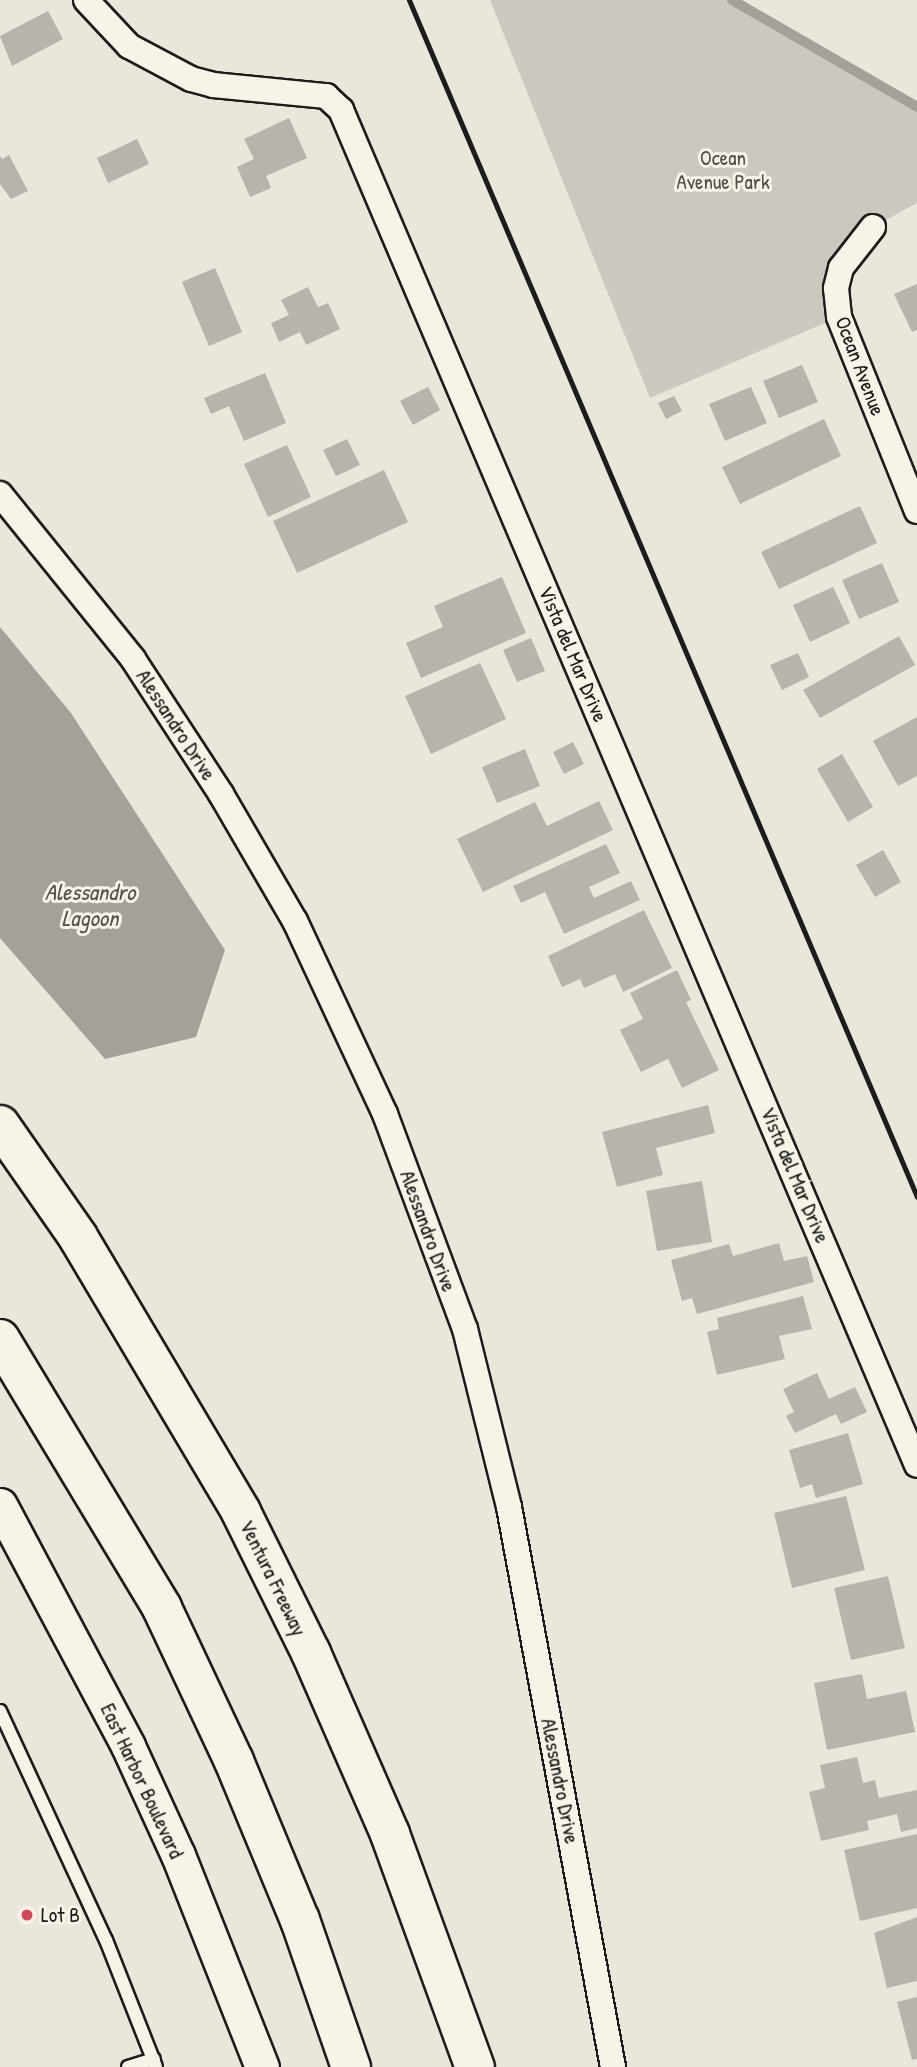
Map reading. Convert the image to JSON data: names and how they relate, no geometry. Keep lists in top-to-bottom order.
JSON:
{
  "streets": {
    "highway": ["Ventura Freeway"],
    "main road": ["East Harbor Boulevard"],
    "street": ["Ocean Avenue", "Vista del Mar Drive", "Alessandro Drive"]
  },
  "water": ["Alessandro Lagoon"],
  "parks": ["Ocean Avenue Park"],
  "places": ["Lot B"]
}
